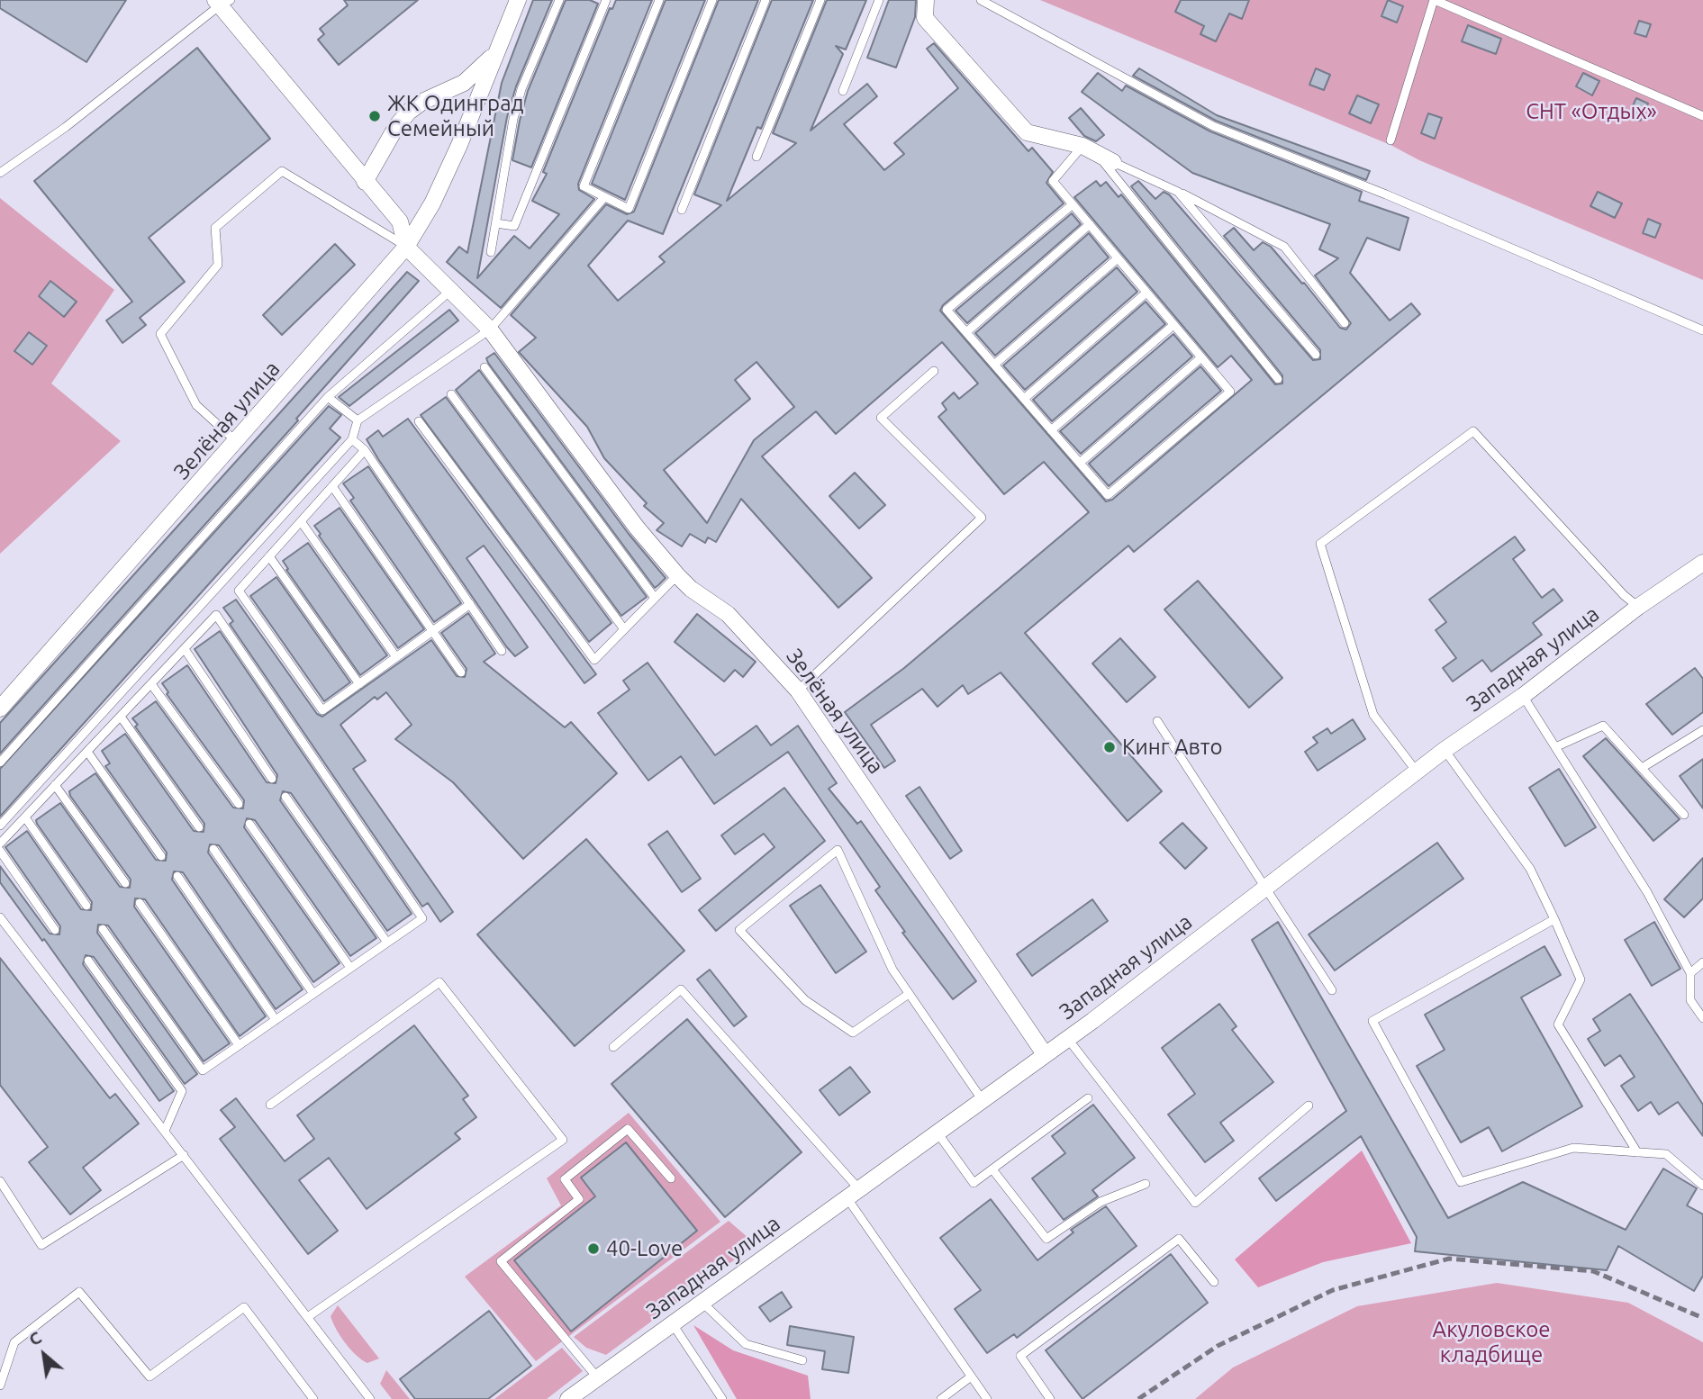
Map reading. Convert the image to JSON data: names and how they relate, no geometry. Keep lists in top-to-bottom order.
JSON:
{
  "streets": {
    "street": ["Зелёная улица", "Западная улица"]
  },
  "crossings": [
    ["Зелёная улица", "Западная улица"]
  ],
  "parks": ["СНТ «Отдых»", "Акуловское кладбище"],
  "places": ["ЖК Одинград Семейный", "Кинг Авто", "40-Love"],
  "north": "top left"
}
